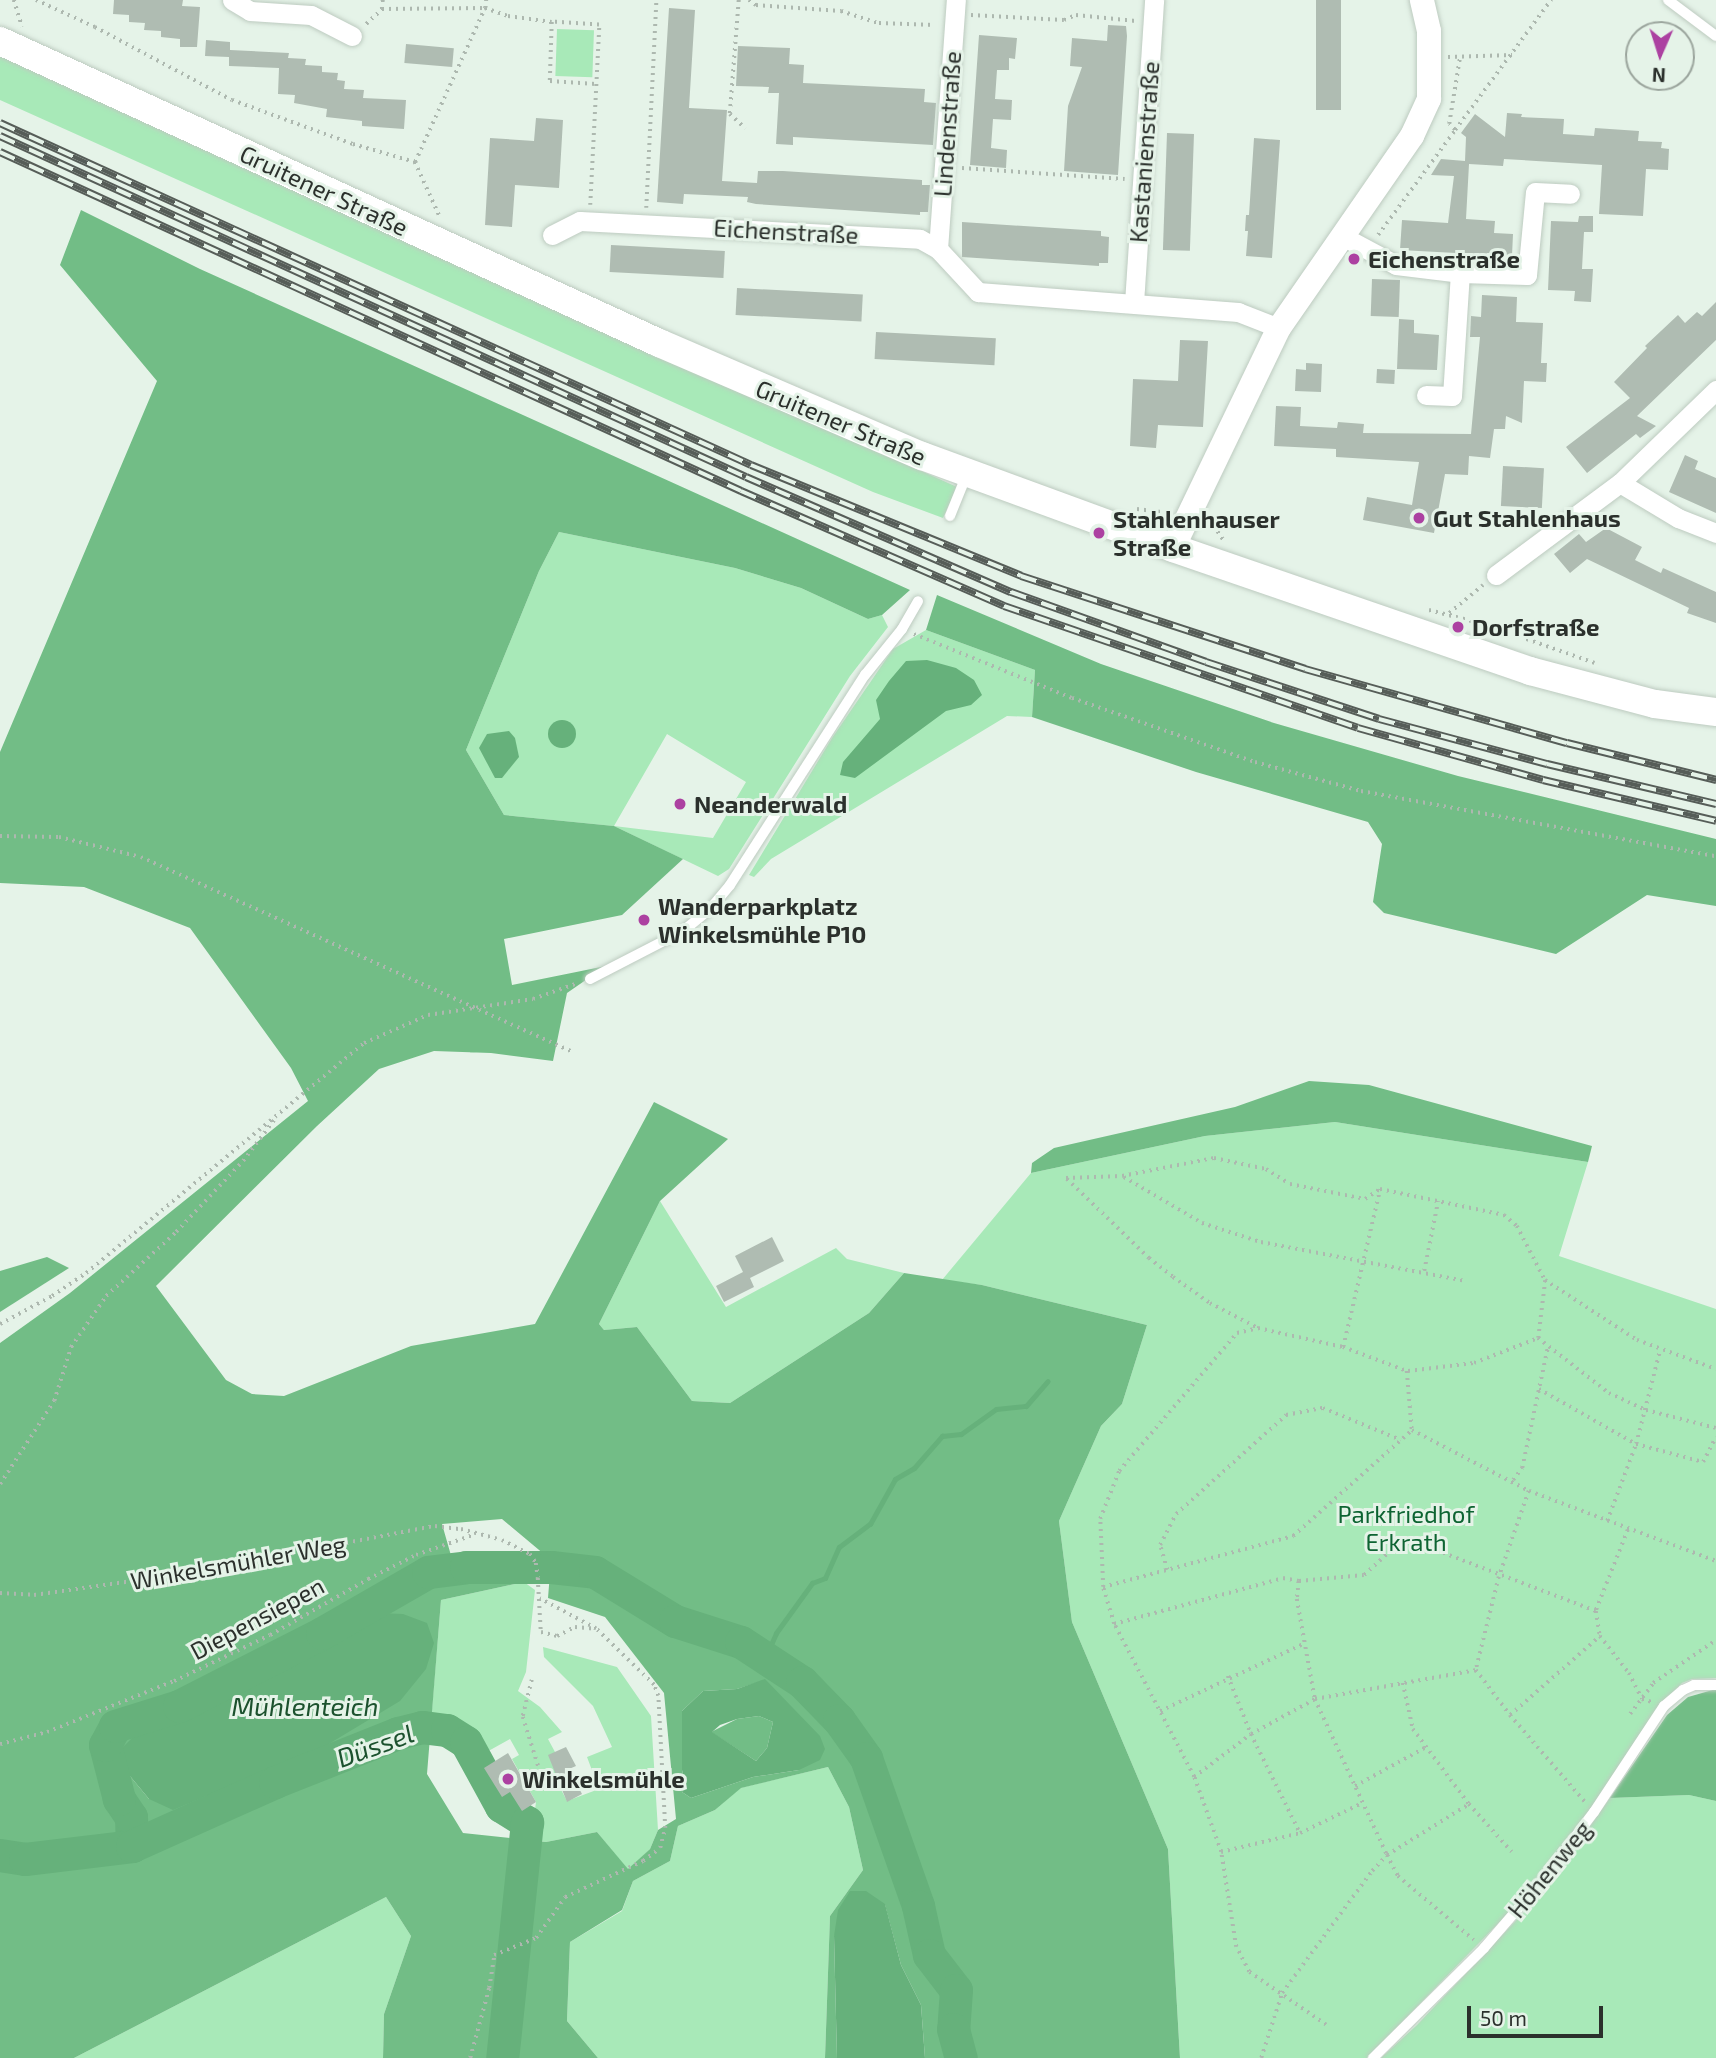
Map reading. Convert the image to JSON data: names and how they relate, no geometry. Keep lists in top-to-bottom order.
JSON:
{
  "streets": {
    "main road": ["Gruitener Straße"],
    "street": ["Lindenstraße", "Kastanienstraße", "Eichenstraße"],
    "lane": ["Höhenweg"],
    "path": ["Winkelsmühler Weg", "Diepensiepen"]
  },
  "crossings": [
    ["Lindenstraße", "Eichenstraße"],
    ["Kastanienstraße", "Eichenstraße"],
    ["Winkelsmühler Weg", "Diepensiepen"]
  ],
  "water": ["Mühlenteich", "Düssel"],
  "parks": ["Parkfriedhof Erkrath"],
  "places": [
    "Eichenstraße",
    "Gut Stahlenhaus",
    "Stahlenhauser Straße",
    "Dorfstraße",
    "Neanderwald",
    "Wanderparkplatz Winkelsmühle P10",
    "Winkelsmühle"
  ],
  "scale_bar": "50 m",
  "north": "bottom"
}
